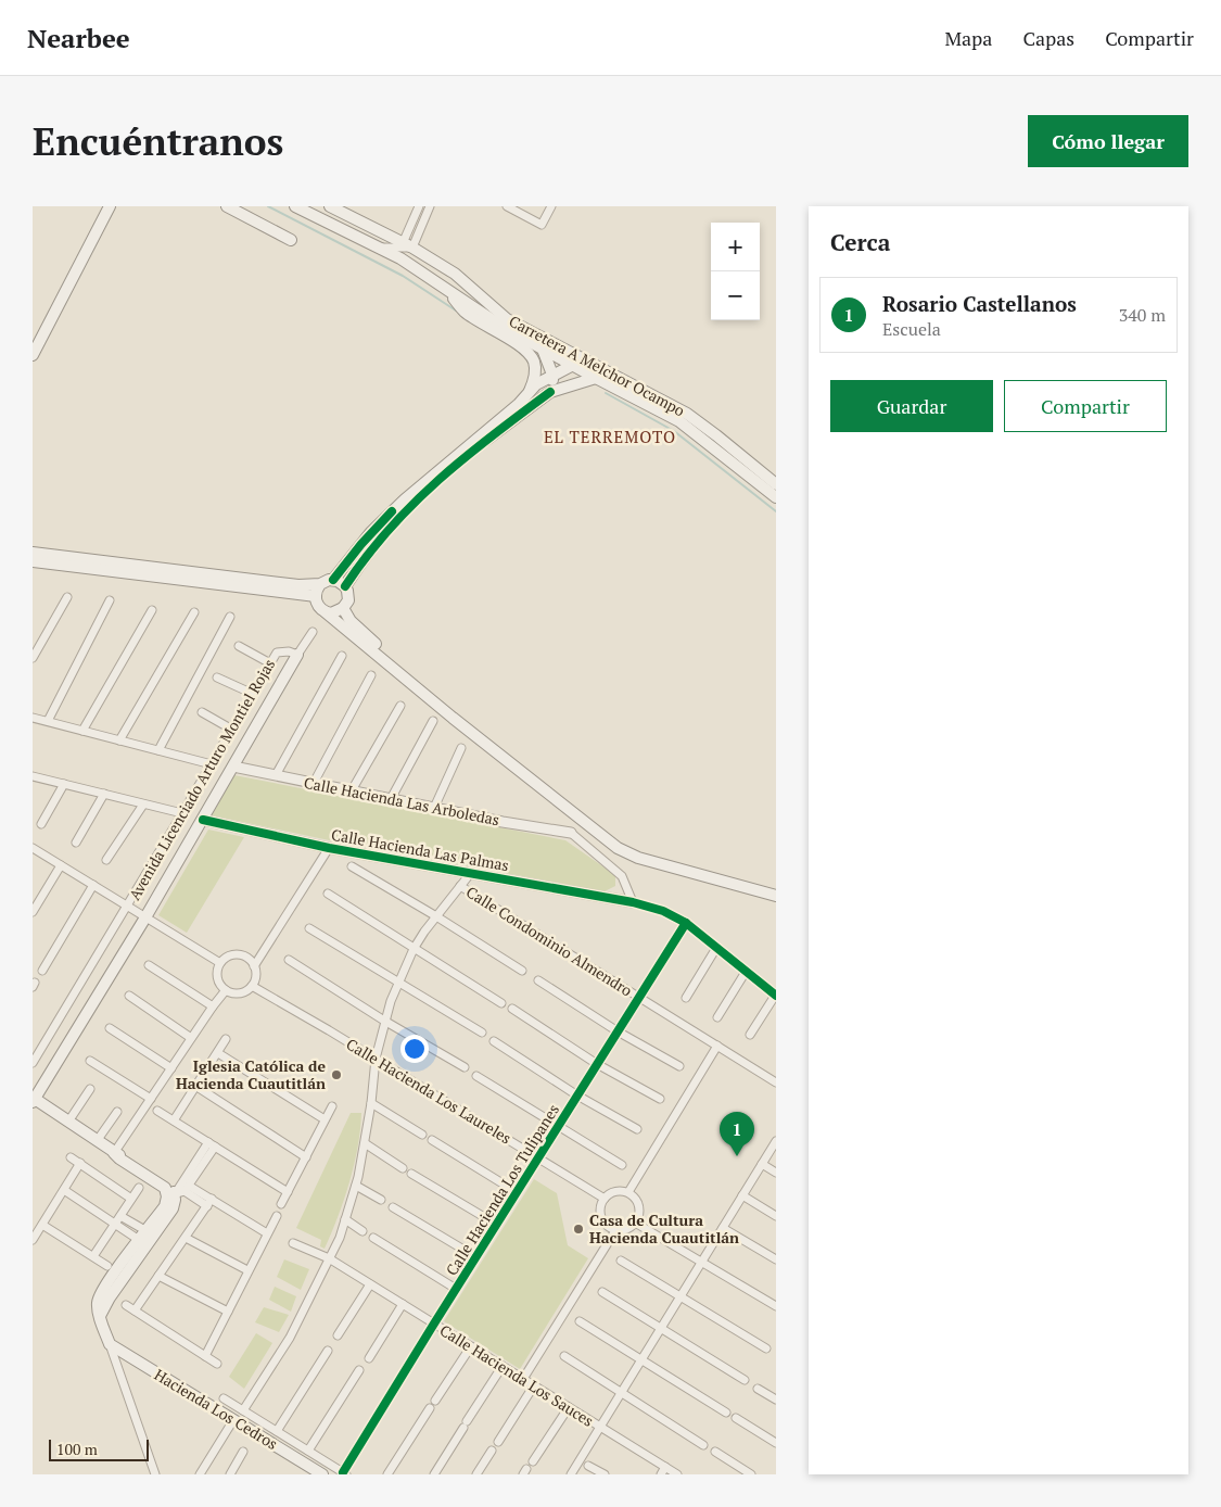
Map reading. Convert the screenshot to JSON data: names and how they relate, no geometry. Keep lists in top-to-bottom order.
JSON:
{
  "streets": {
    "main road": ["Carretera A Melchor Ocampo", "Avenida Licenciado Arturo Montiel Rojas", "Hacienda Los Cedros"],
    "street": [
      "Calle Hacienda Las Arboledas",
      "Calle Hacienda Las Palmas",
      "Calle Condominio Almendro",
      "Calle Hacienda Los Laureles",
      "Calle Hacienda Los Tulipanes",
      "Calle Hacienda Los Sauces"
    ]
  },
  "crossings": [
    ["Avenida Licenciado Arturo Montiel Rojas", "Calle Hacienda Las Arboledas"],
    ["Avenida Licenciado Arturo Montiel Rojas", "Calle Hacienda Las Palmas"],
    ["Calle Condominio Almendro", "Calle Hacienda Los Tulipanes"],
    ["Calle Hacienda Los Laureles", "Calle Hacienda Los Tulipanes"],
    ["Calle Hacienda Los Tulipanes", "Calle Hacienda Los Sauces"]
  ],
  "districts": ["EL TERREMOTO"],
  "places": ["Iglesia Católica de Hacienda Cuautitlán", "Casa de Cultura Hacienda Cuautitlán"],
  "scale_bar": "100 m",
  "page": {
    "header": "Nearbee",
    "nav": ["Mapa", "Capas", "Compartir"],
    "buttons": [
      "Cómo llegar",
      ["Guardar", "Compartir"]
    ],
    "title": "Encuéntranos",
    "heading": "Cerca",
    "map_buttons": ["+", "−"],
    "list": [
      {
        "mark": "1",
        "name": "Rosario Castellanos",
        "note": "Escuela",
        "value": "340 m"
      }
    ],
    "pins": "1",
    "scale": "100 m"
  }
}
